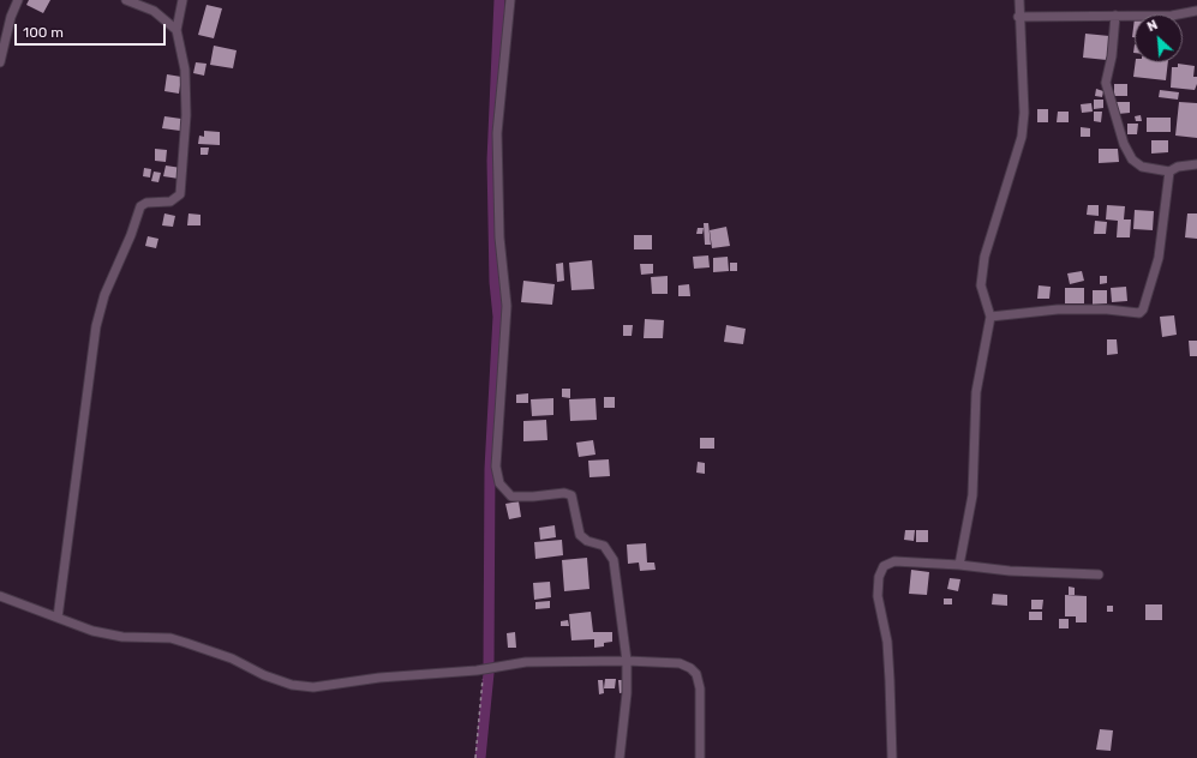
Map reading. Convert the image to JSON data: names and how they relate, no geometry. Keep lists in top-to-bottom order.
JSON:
{
  "scale_bar": "100 m",
  "north": "top left"
}
